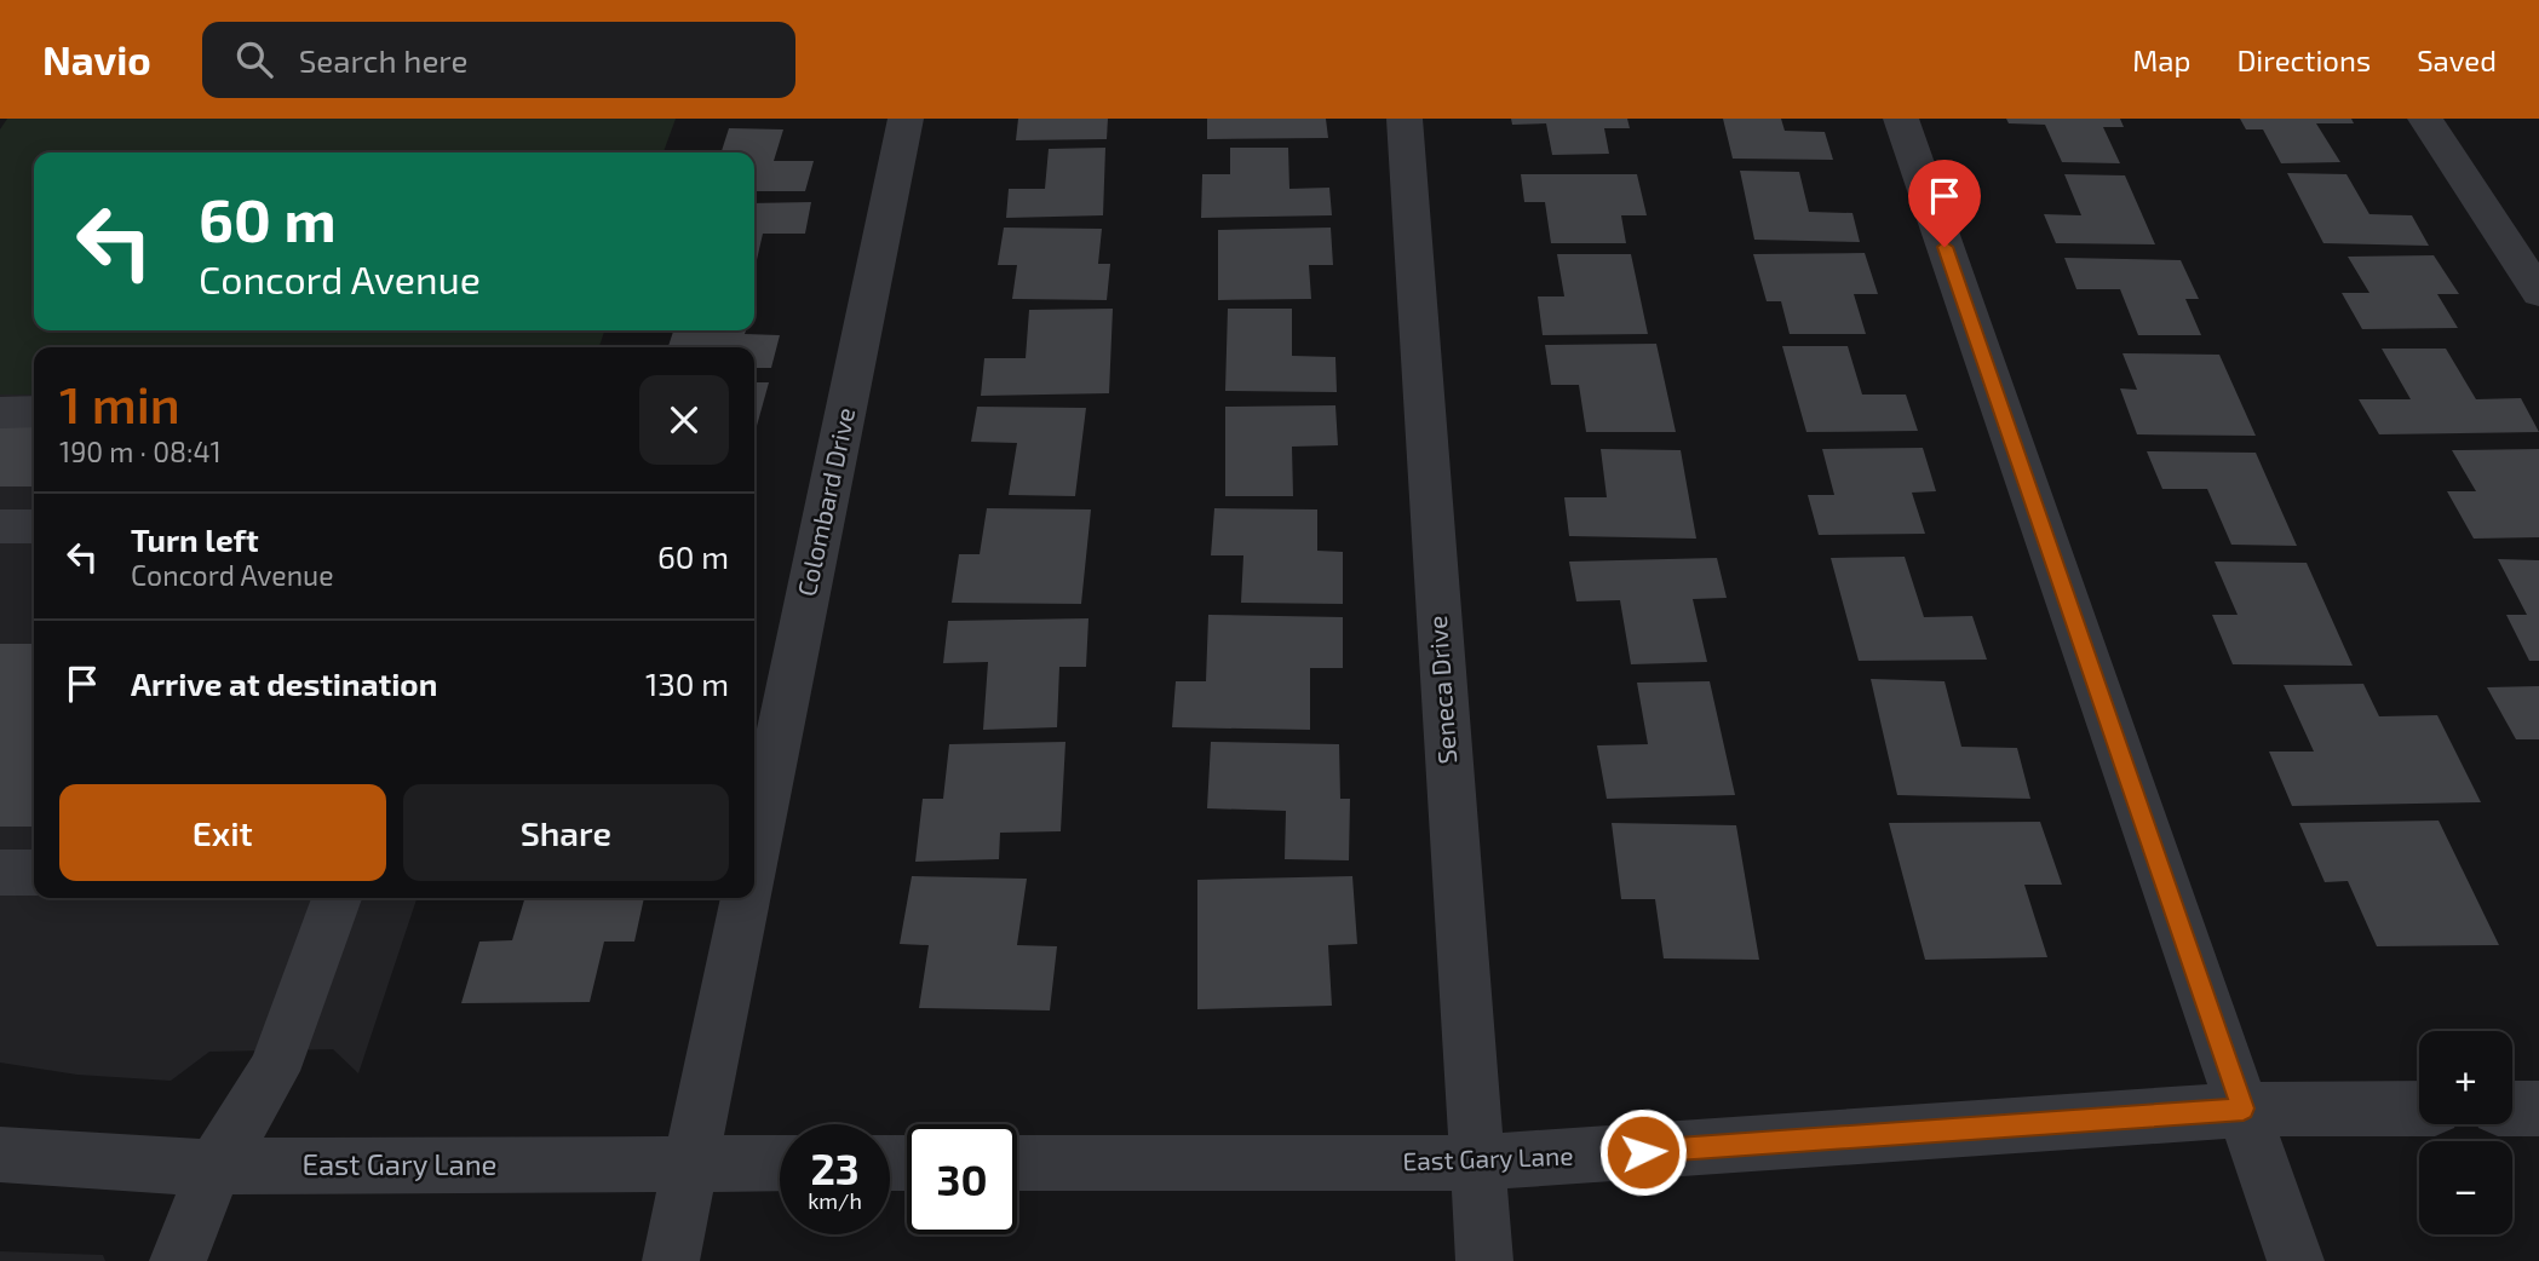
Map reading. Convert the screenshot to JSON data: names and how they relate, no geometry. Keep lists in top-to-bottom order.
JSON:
{
  "streets": {
    "street": ["Colombard Drive", "Seneca Drive", "East Gary Lane"]
  },
  "crossings": [
    ["Seneca Drive", "East Gary Lane"]
  ],
  "page": {
    "header": "Navio",
    "search": "Search here",
    "nav": ["Map", "Directions", "Saved"],
    "turn": ["60 m", "Concord Avenue"],
    "heading": ["1 min", "190 m · 08:41"],
    "list": [
      {
        "name": "Turn left",
        "note": "Concord Avenue",
        "value": "60 m"
      },
      {
        "name": "Arrive at destination",
        "value": "130 m"
      }
    ],
    "buttons": ["Exit", "Share"],
    "map_buttons": ["+", "−"],
    "speed": "23 km/h",
    "limit": "30"
  }
}
